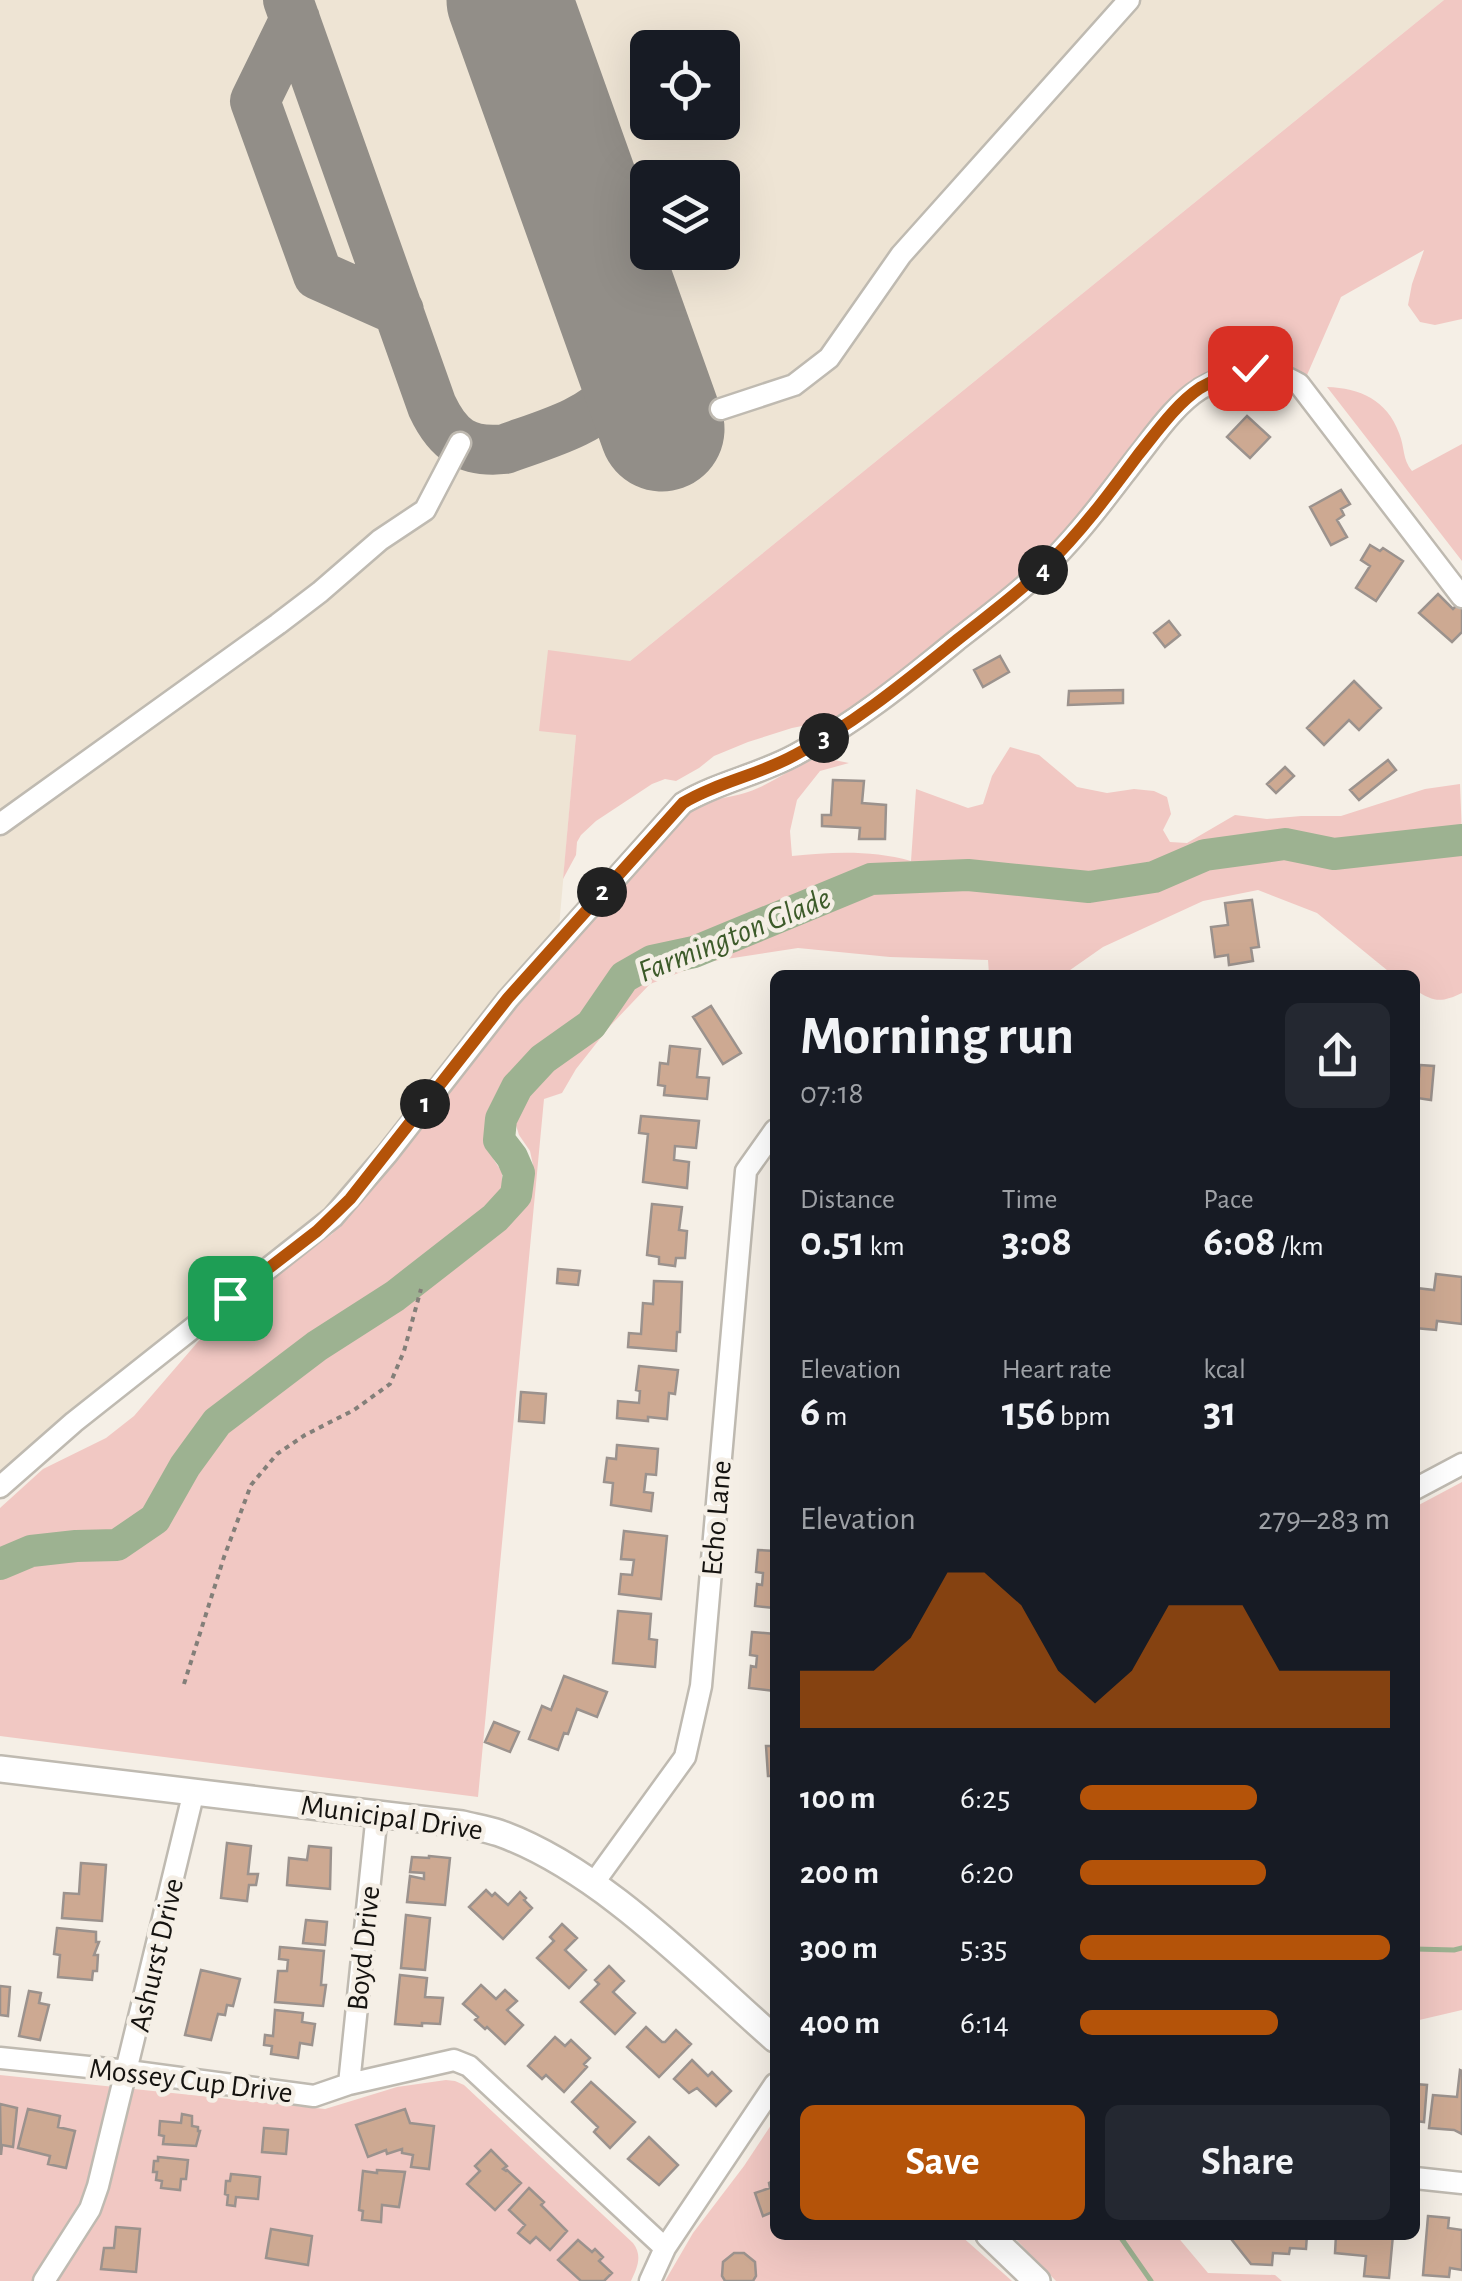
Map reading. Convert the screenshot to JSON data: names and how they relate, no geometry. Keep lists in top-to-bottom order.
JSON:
{
  "streets": {
    "main road": ["Municipal Drive"],
    "street": [
      "Echo Lane",
      "Boyd Drive",
      "Ashurst Drive",
      "Mossey Cup Drive"
    ]
  },
  "crossings": [
    ["Echo Lane", "Municipal Drive"],
    ["Municipal Drive", "Boyd Drive"],
    ["Municipal Drive", "Ashurst Drive"],
    ["Boyd Drive", "Mossey Cup Drive"],
    ["Ashurst Drive", "Mossey Cup Drive"]
  ],
  "water": ["Farmington Glade"],
  "page": {
    "pins": [
      "4",
      "3",
      "2",
      "1"
    ],
    "heading": ["Morning run", "07:18"],
    "stats": [
      ["Distance", "0.51 km"],
      ["Time", "3:08"],
      ["Pace", "6:08 /km"],
      ["Elevation", "6 m"],
      ["Heart rate", "156 bpm"],
      ["kcal", "31"]
    ],
    "chart": ["Elevation", "279–283 m"],
    "list": [
      {
        "name": "100 m",
        "note": "6:25"
      },
      {
        "name": "200 m",
        "note": "6:20"
      },
      {
        "name": "300 m",
        "note": "5:35"
      },
      {
        "name": "400 m",
        "note": "6:14"
      }
    ],
    "buttons": ["Save", "Share"]
  }
}
